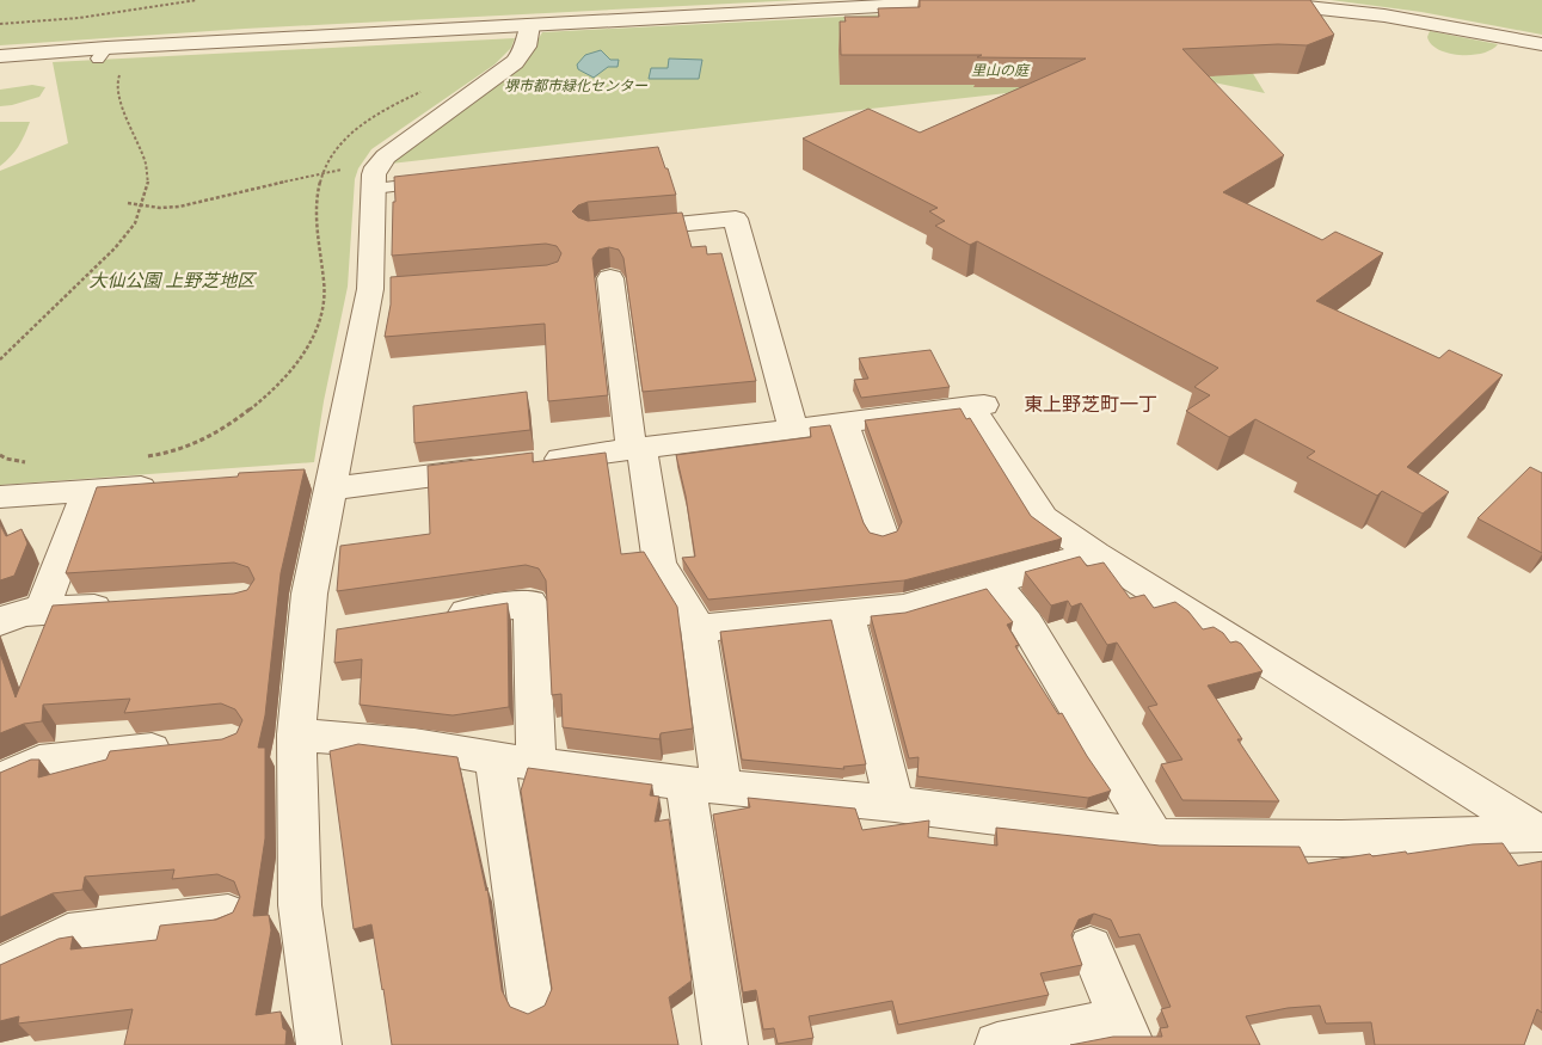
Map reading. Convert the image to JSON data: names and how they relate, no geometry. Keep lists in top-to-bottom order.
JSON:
{
  "districts": ["東上野芝町一丁"],
  "parks": ["里山の庭", "堺市都市緑化センター", "大仙公園 上野芝地区"]
}
